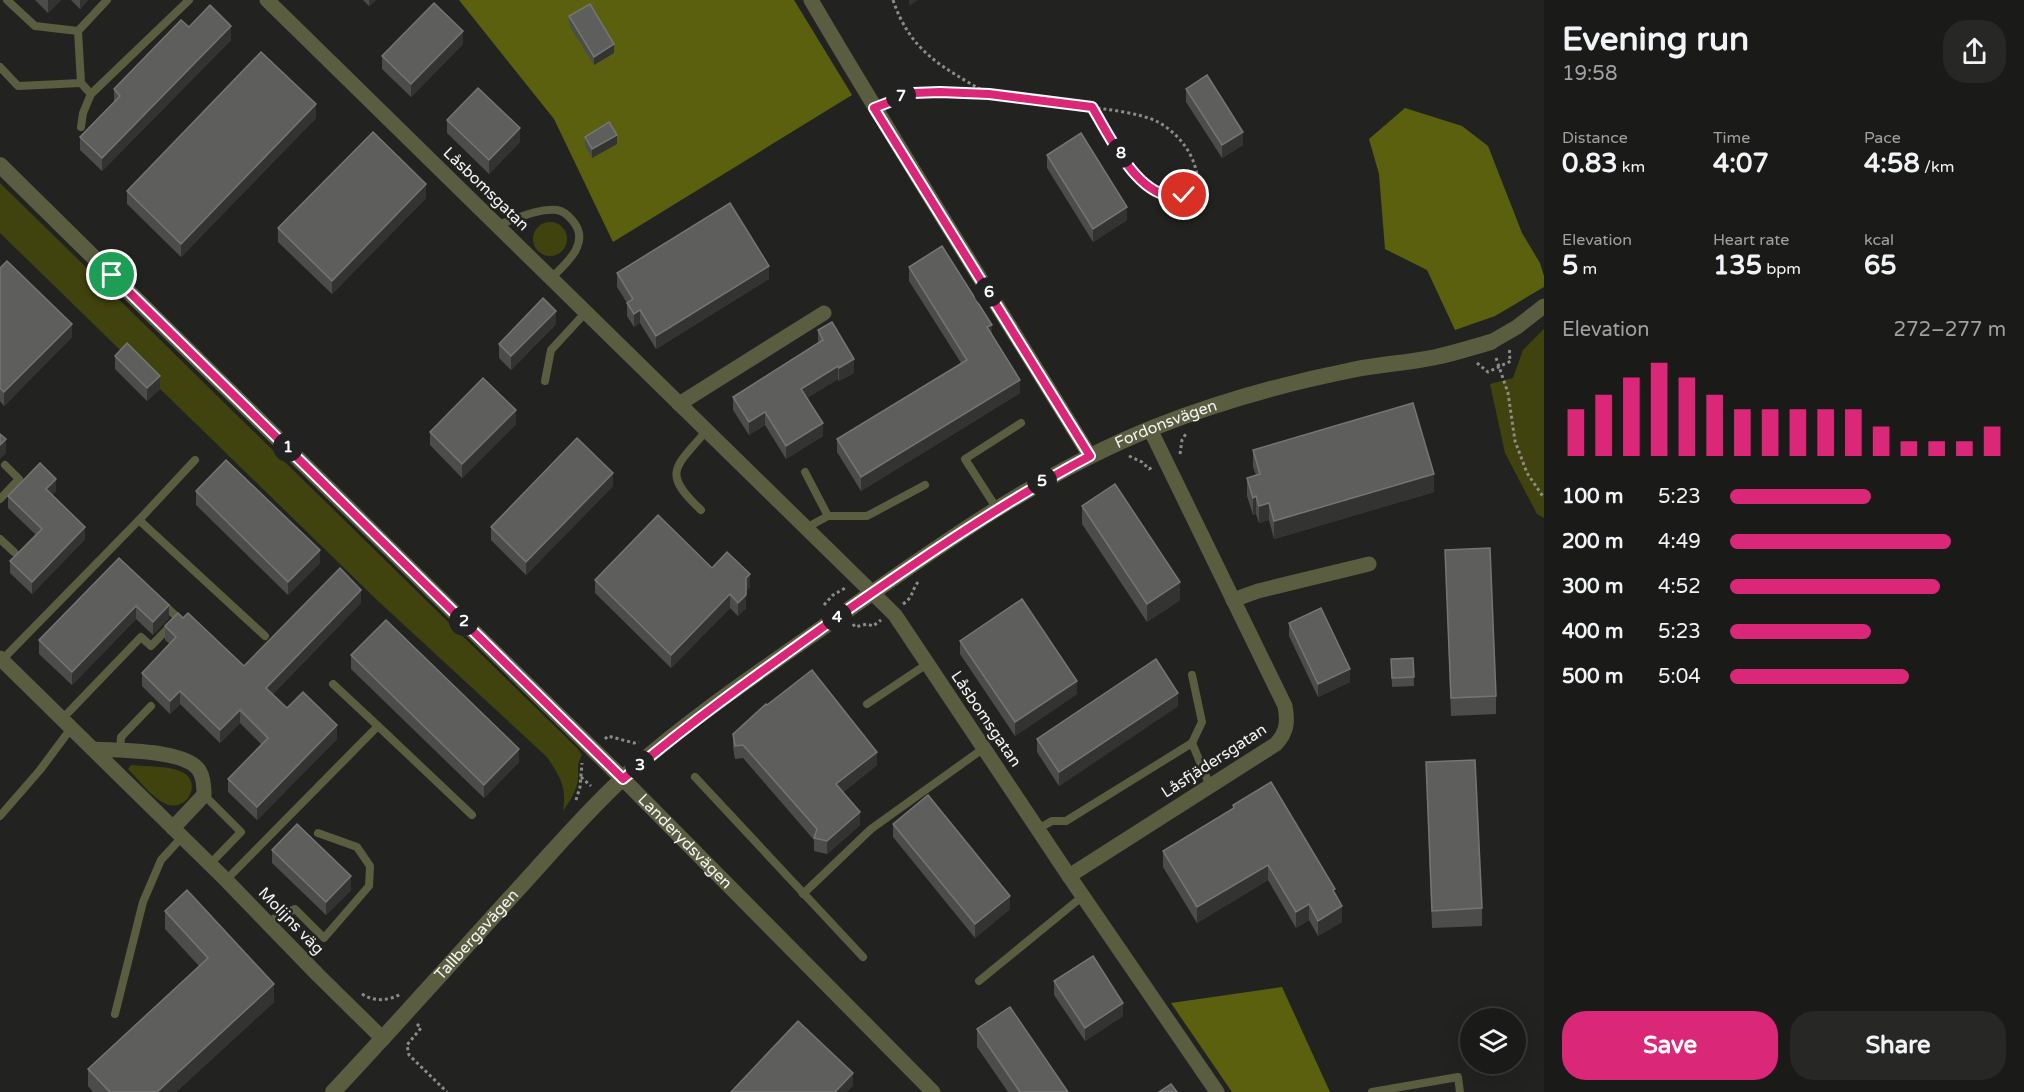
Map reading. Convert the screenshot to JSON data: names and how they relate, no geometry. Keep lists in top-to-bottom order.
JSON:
{
  "streets": {
    "street": [
      "Låsbomsgatan",
      "Fordonsvägen",
      "Låsfjädersgatan",
      "Landerydsvägen",
      "Molijns väg",
      "Tallbergavägen"
    ]
  },
  "crossings": [
    ["Låsbomsgatan", "Fordonsvägen"],
    ["Låsbomsgatan", "Låsfjädersgatan"],
    ["Fordonsvägen", "Låsfjädersgatan"],
    ["Fordonsvägen", "Landerydsvägen"],
    ["Fordonsvägen", "Tallbergavägen"],
    ["Landerydsvägen", "Tallbergavägen"],
    ["Molijns väg", "Tallbergavägen"]
  ],
  "page": {
    "heading": ["Evening run", "19:58"],
    "pins": [
      "7",
      "8",
      "6",
      "1",
      "5",
      "4",
      "2",
      "3"
    ],
    "stats": [
      ["Distance", "0.83 km"],
      ["Time", "4:07"],
      ["Pace", "4:58 /km"],
      ["Elevation", "5 m"],
      ["Heart rate", "135 bpm"],
      ["kcal", "65"]
    ],
    "chart": ["Elevation", "272–277 m"],
    "list": [
      {
        "name": "100 m",
        "note": "5:23"
      },
      {
        "name": "200 m",
        "note": "4:49"
      },
      {
        "name": "300 m",
        "note": "4:52"
      },
      {
        "name": "400 m",
        "note": "5:23"
      },
      {
        "name": "500 m",
        "note": "5:04"
      }
    ],
    "buttons": ["Save", "Share"]
  }
}
